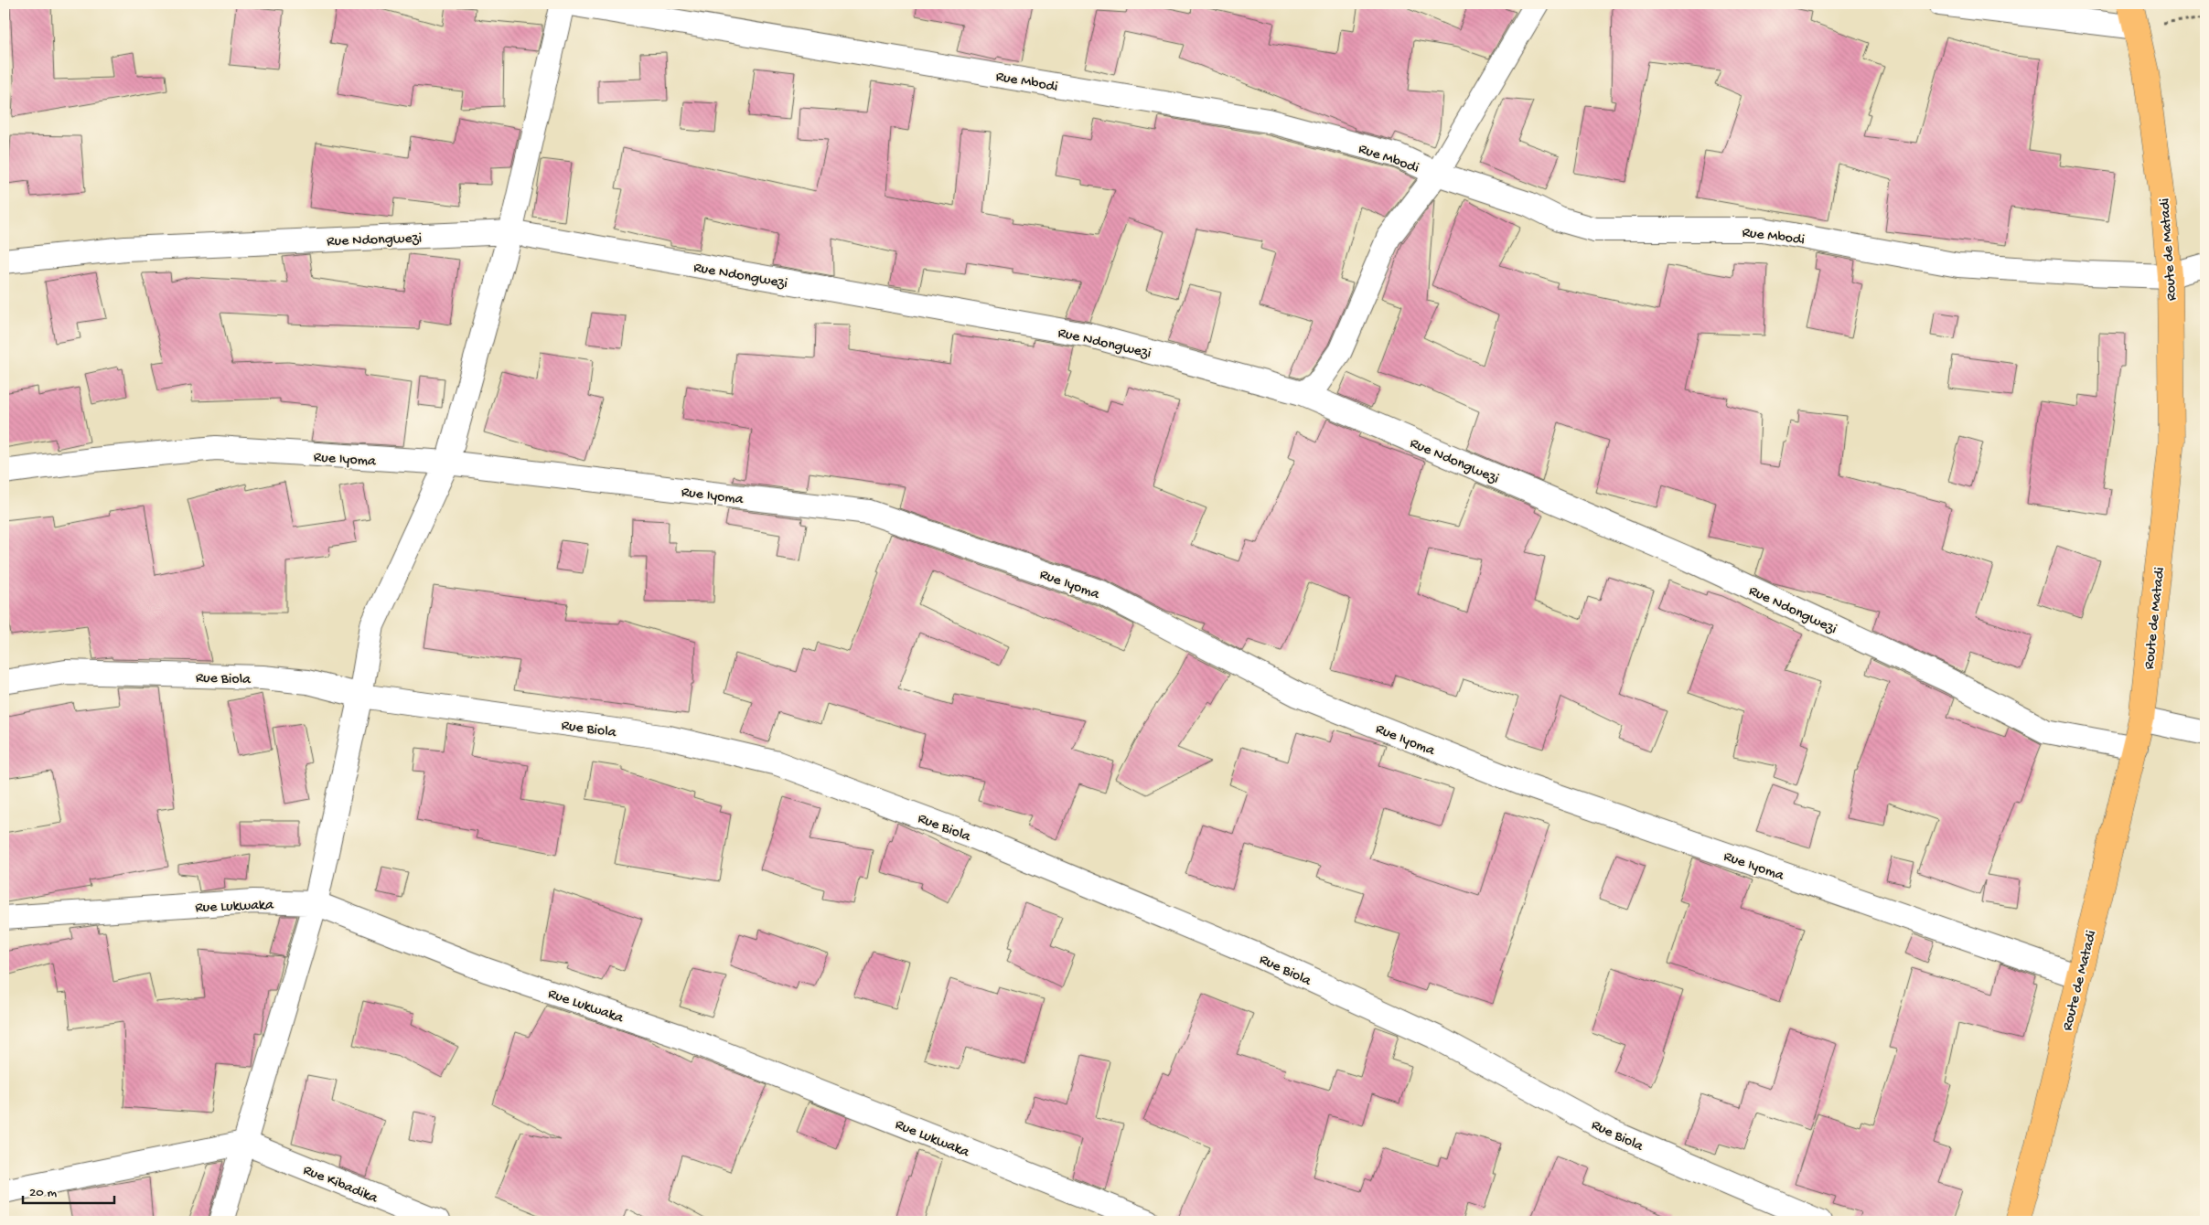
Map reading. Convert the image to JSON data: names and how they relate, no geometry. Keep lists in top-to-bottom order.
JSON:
{
  "streets": {
    "highway": ["Route de Matadi"],
    "street": [
      "Rue Mbodi",
      "Rue Ndongwezi",
      "Rue Iyoma",
      "Rue Biola",
      "Rue Lukwaka",
      "Rue Kibadika"
    ]
  },
  "crossings": [
    ["Rue Mbodi", "Route de Matadi"],
    ["Rue Ndongwezi", "Route de Matadi"],
    ["Route de Matadi", "Rue Iyoma"]
  ],
  "scale_bar": "20 m"
}
